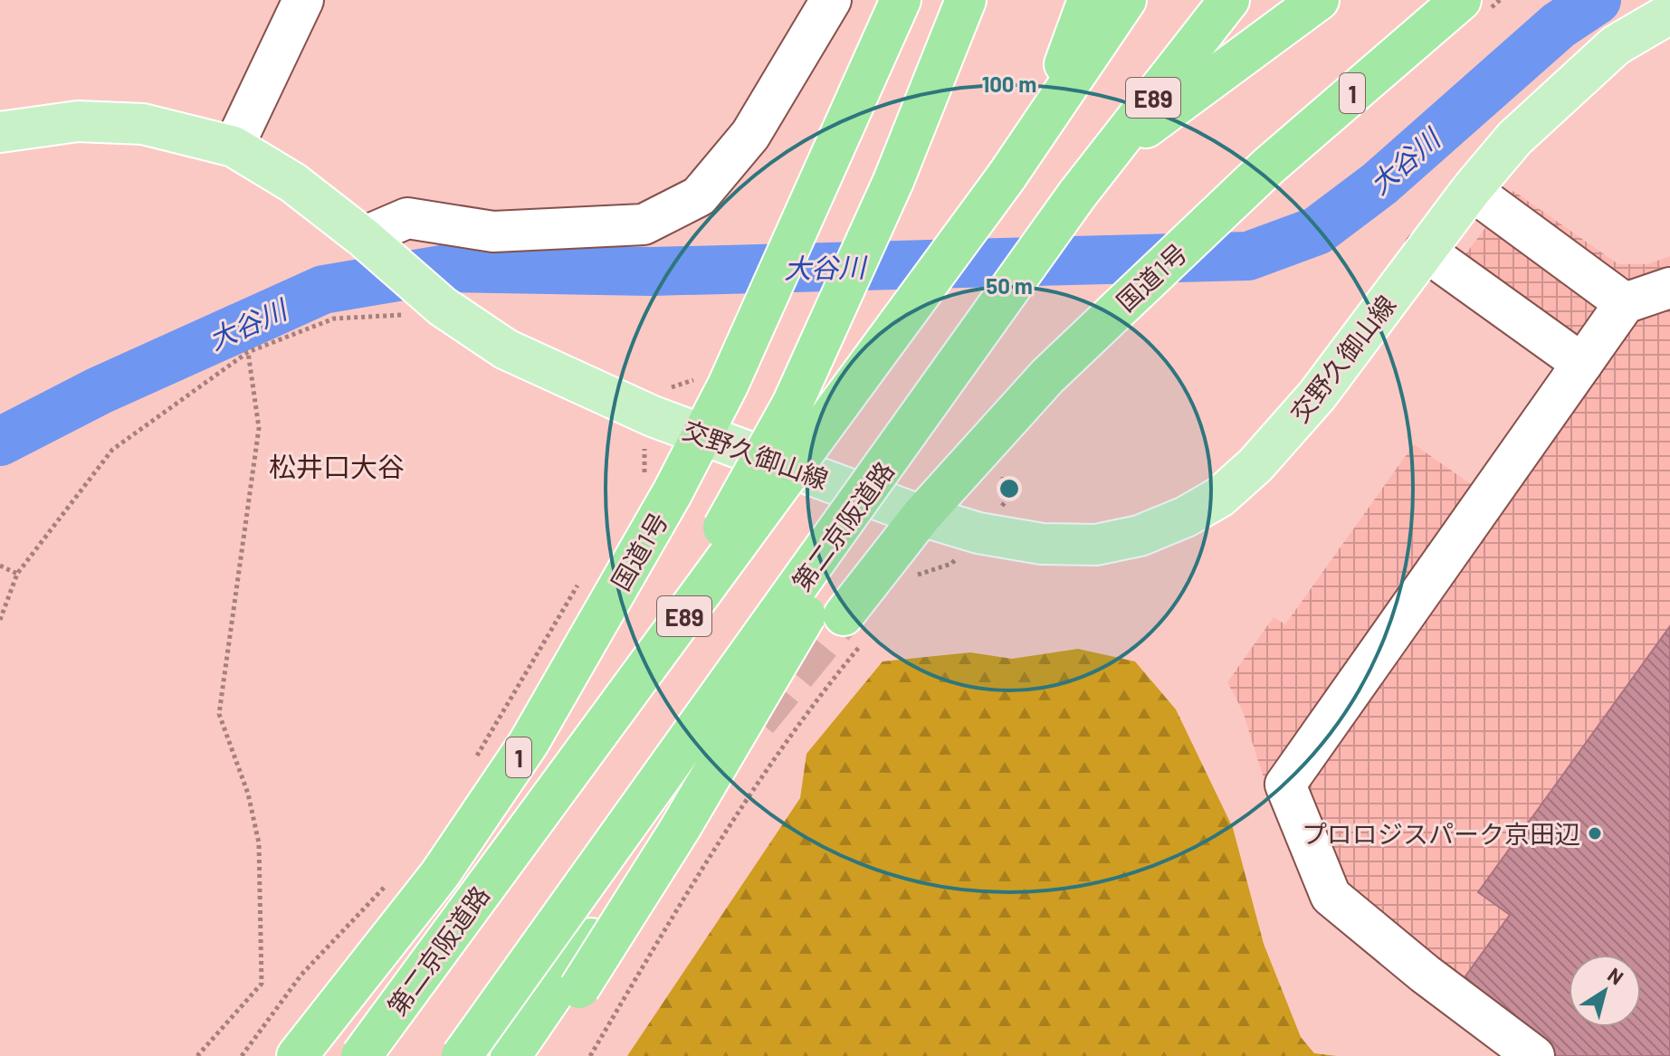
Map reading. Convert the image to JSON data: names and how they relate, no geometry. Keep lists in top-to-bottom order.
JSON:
{
  "streets": {
    "highway": [
      "1",
      "E89",
      "国道1号",
      "第二京阪道路"
    ],
    "main road": ["交野久御山線"]
  },
  "crossings": [
    ["国道1号", "交野久御山線"]
  ],
  "districts": ["松井口大谷"],
  "water": ["大谷川"],
  "places": ["プロロジスパーク京田辺"],
  "north": "top right",
  "rings": ["100 m", "50 m"]
}
